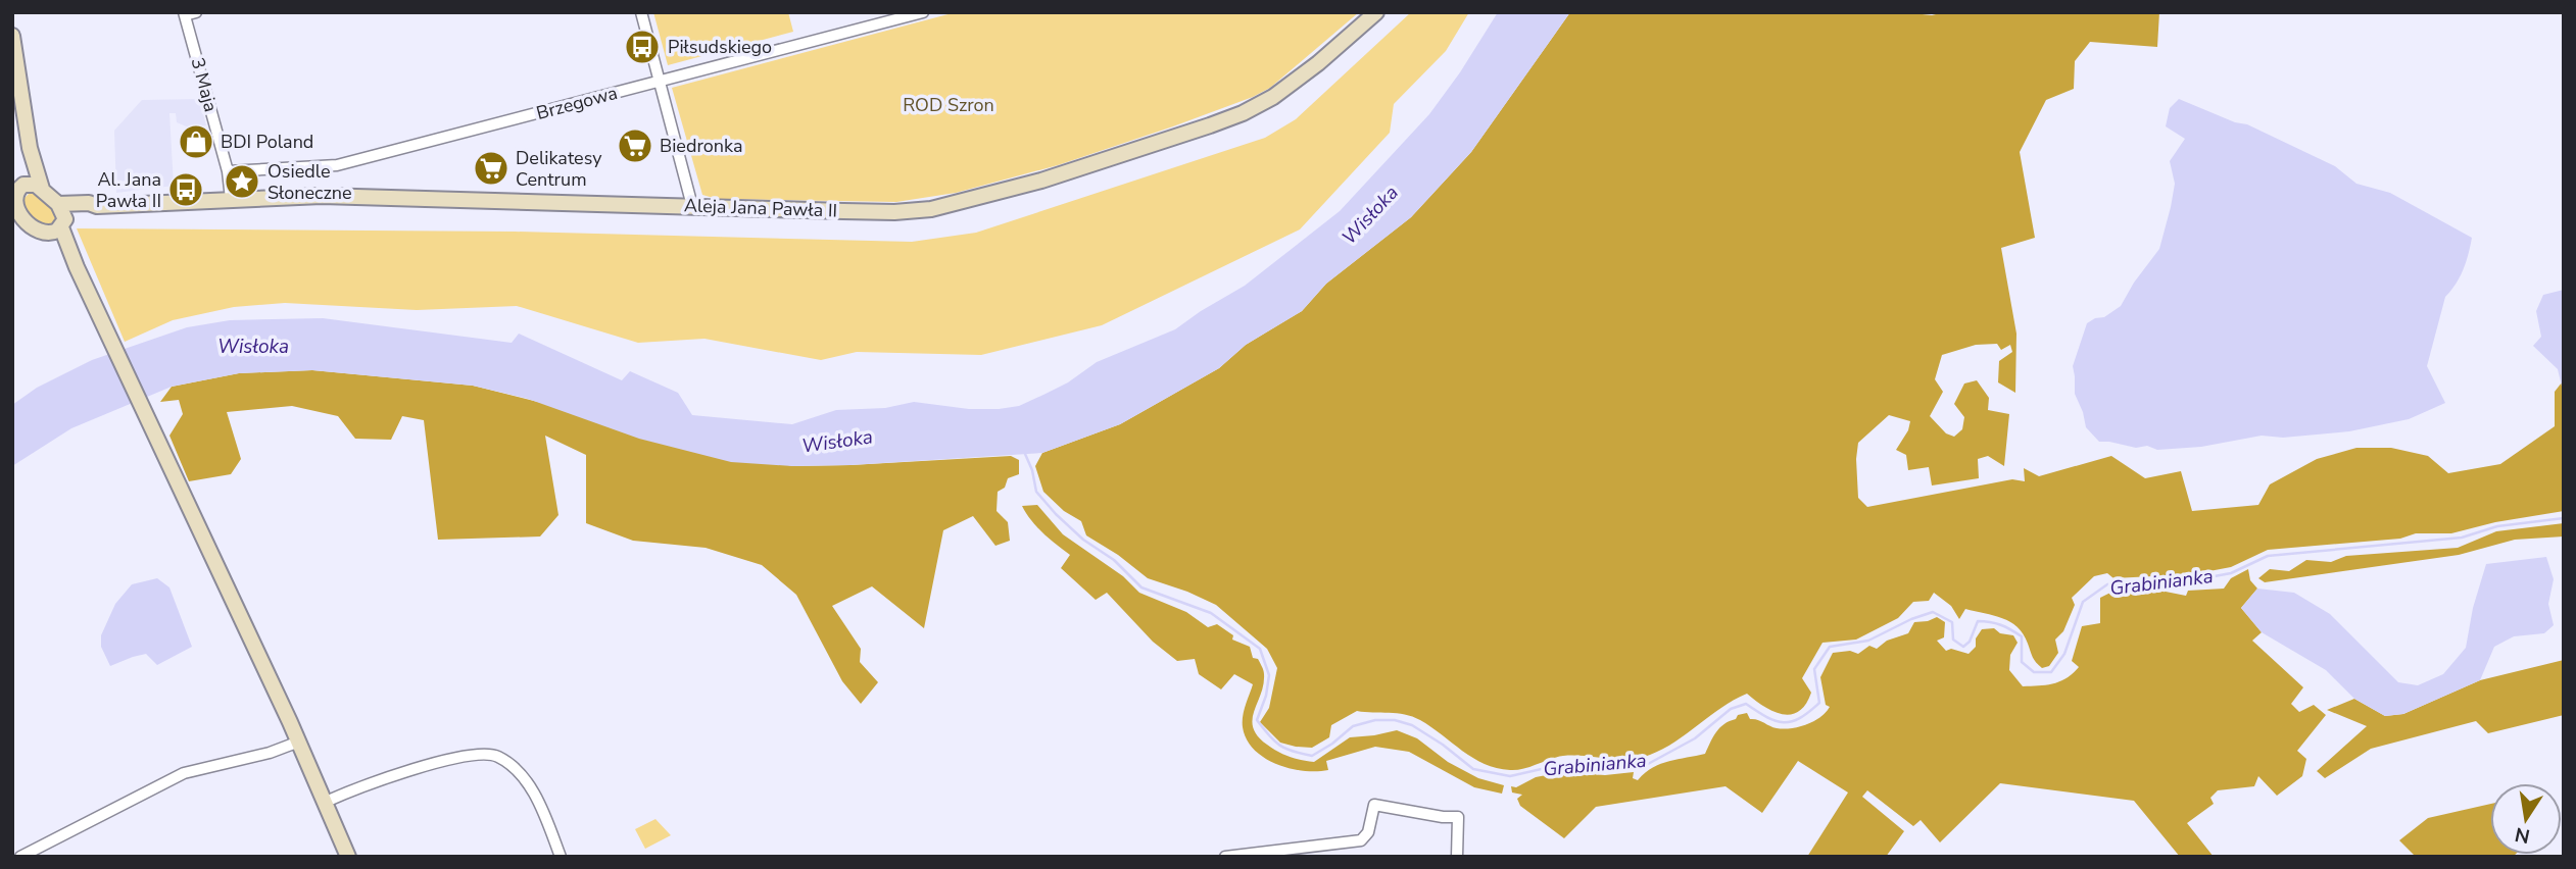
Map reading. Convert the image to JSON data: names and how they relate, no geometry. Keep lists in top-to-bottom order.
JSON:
{
  "streets": {
    "street": ["3 Maja", "Brzegowa", "Aleja Jana Pawła II"]
  },
  "crossings": [
    ["3 Maja", "Brzegowa"],
    ["3 Maja", "Aleja Jana Pawła II"]
  ],
  "water": ["Wisłoka", "Grabinianka"],
  "parks": ["ROD Szron"],
  "places": {
    "bus stop": ["Piłsudskiego", "Al. Jana Pawła II"],
    "shop": ["BDI Poland"],
    "supermarket": ["Biedronka", "Delikatesy Centrum"],
    "place": ["Osiedle Słoneczne"]
  },
  "north": "bottom"
}
